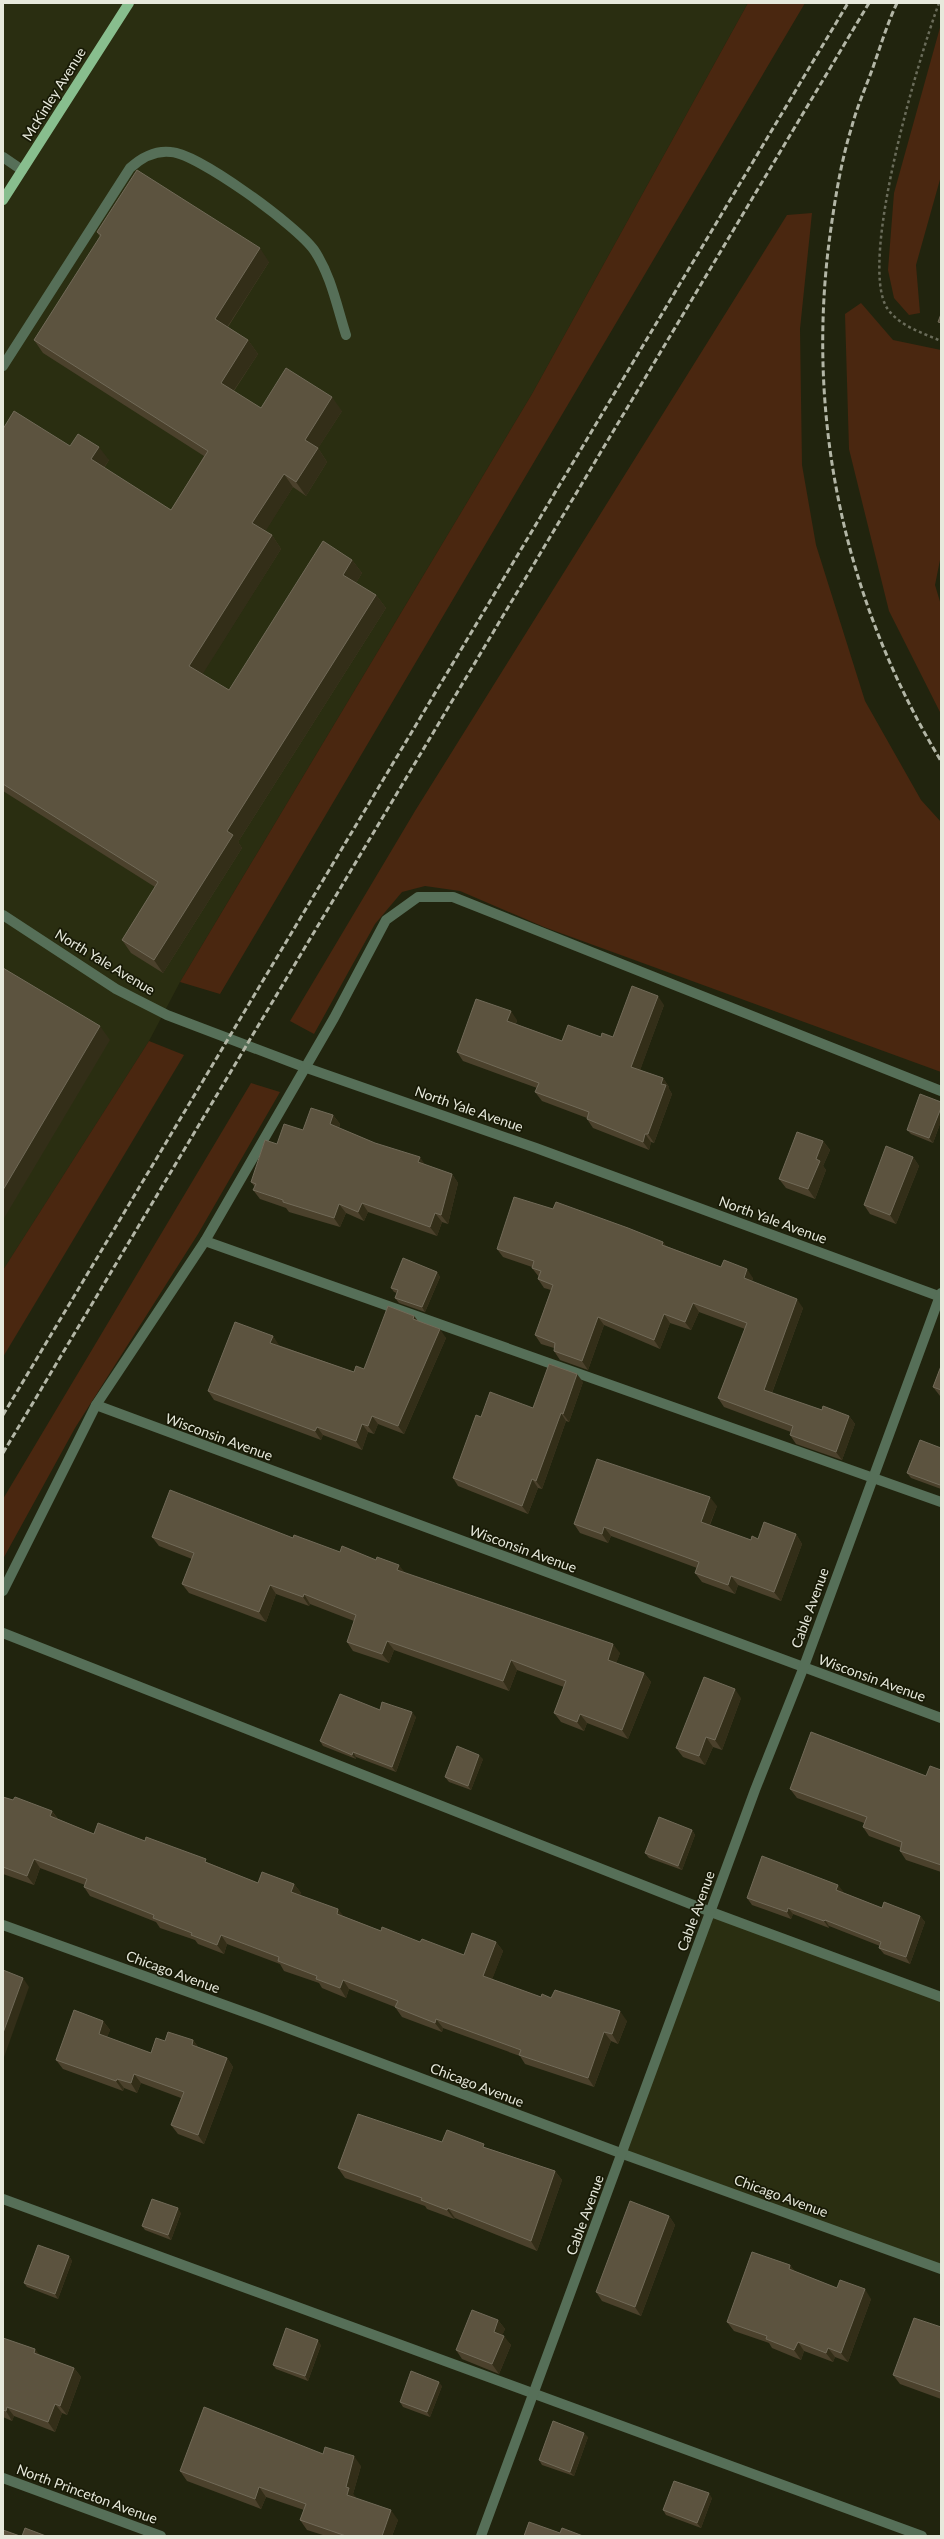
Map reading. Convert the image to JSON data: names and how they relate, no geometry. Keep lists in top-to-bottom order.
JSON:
{
  "streets": {
    "main road": ["McKinley Avenue"],
    "street": [
      "North Yale Avenue",
      "Wisconsin Avenue",
      "Cable Avenue",
      "Chicago Avenue",
      "North Princeton Avenue"
    ]
  },
  "crossings": [
    ["North Yale Avenue", "Cable Avenue"],
    ["Wisconsin Avenue", "Cable Avenue"],
    ["Cable Avenue", "Chicago Avenue"]
  ]
}
